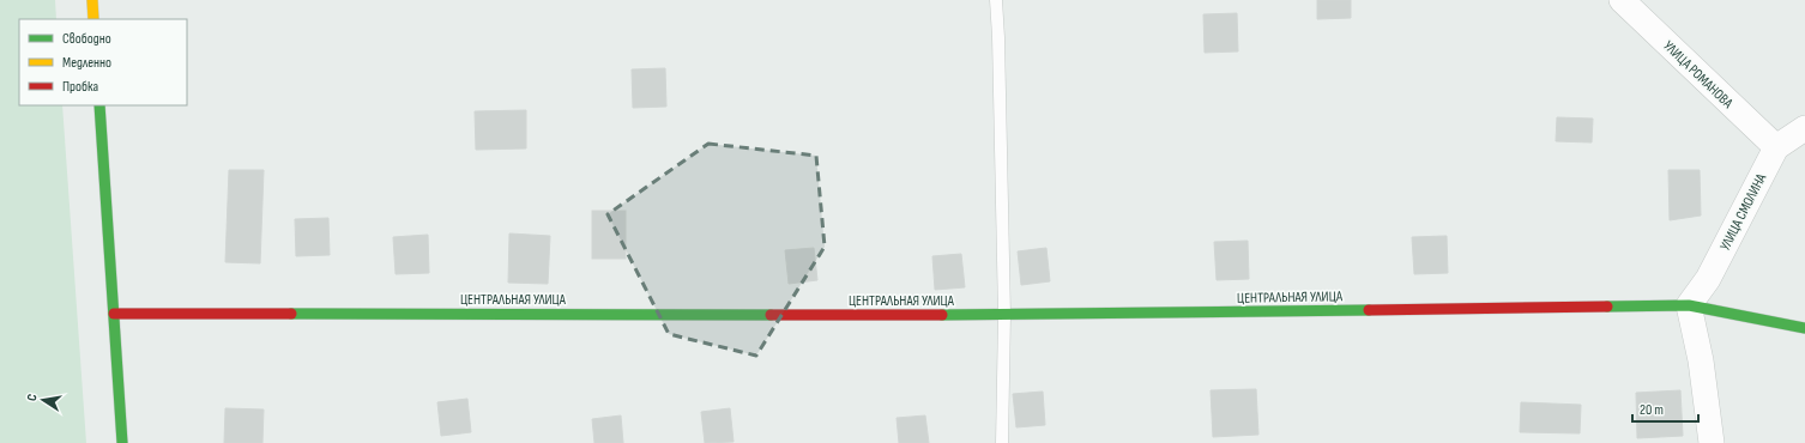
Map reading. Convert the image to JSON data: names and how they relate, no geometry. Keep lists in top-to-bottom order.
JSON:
{
  "streets": {
    "street": ["УЛИЦА РОМАНОВА", "УЛИЦА СМОЛИНА", "ЦЕНТРАЛЬНАЯ УЛИЦА"]
  },
  "crossings": [
    ["УЛИЦА РОМАНОВА", "УЛИЦА СМОЛИНА"],
    ["УЛИЦА СМОЛИНА", "ЦЕНТРАЛЬНАЯ УЛИЦА"]
  ],
  "legend": ["Свободно", "Медленно", "Пробка"],
  "scale_bar": "20 m",
  "north": "left"
}
